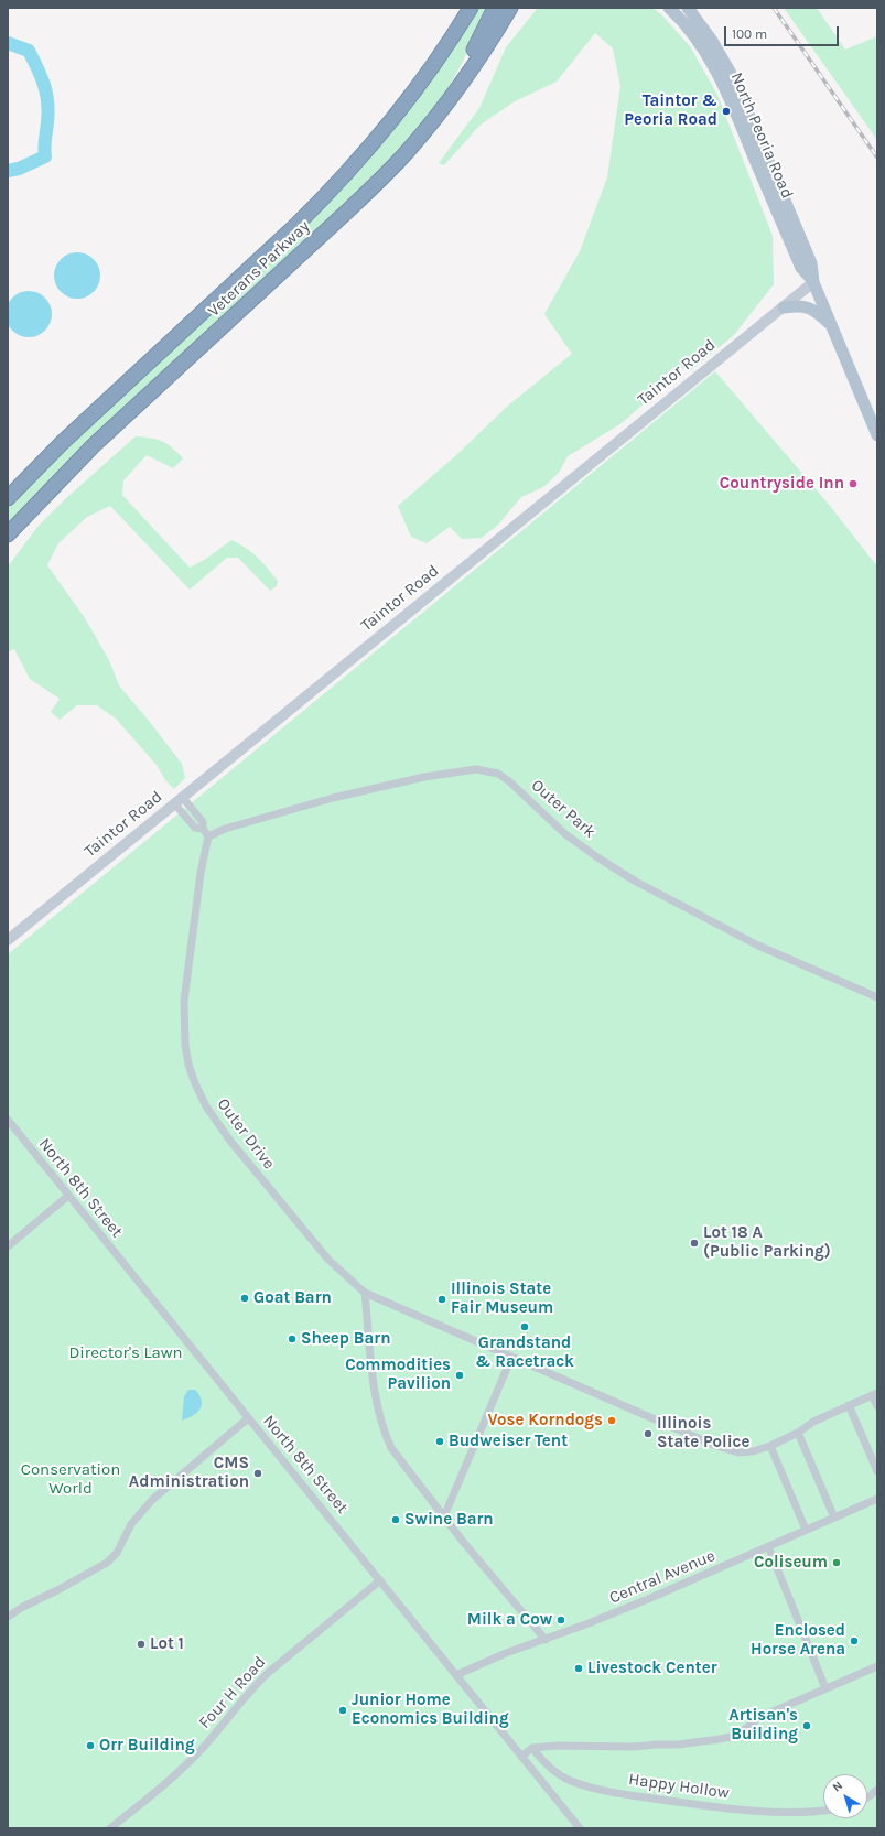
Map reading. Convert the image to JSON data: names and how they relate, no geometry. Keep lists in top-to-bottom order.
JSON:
{
  "streets": {
    "highway": ["Veterans Parkway"],
    "main road": ["North Peoria Road", "Taintor Road"],
    "street": [
      "Outer Park",
      "Outer Drive",
      "North 8th Street",
      "Central Avenue",
      "Four H Road",
      "Happy Hollow"
    ]
  },
  "crossings": [
    ["North Peoria Road", "Taintor Road"],
    ["Outer Park", "Outer Drive"],
    ["North 8th Street", "Central Avenue"],
    ["North 8th Street", "Four H Road"]
  ],
  "parks": ["Director's Lawn", "Conservation World"],
  "places": [
    "Taintor & Peoria Road",
    "Countryside Inn",
    "Lot 18 A (Public Parking)",
    "Goat Barn",
    "Illinois State Fair Museum",
    "Grandstand & Racetrack",
    "Sheep Barn",
    "Commodities Pavilion",
    "Vose Korndogs",
    "Illinois State Police",
    "Budweiser Tent",
    "CMS Administration",
    "Swine Barn",
    "Coliseum",
    "Milk a Cow",
    "Enclosed Horse Arena",
    "Lot 1",
    "Livestock Center",
    "Junior Home Economics Building",
    "Artisan's Building",
    "Orr Building"
  ],
  "scale_bar": "100 m",
  "north": "top left"
}
